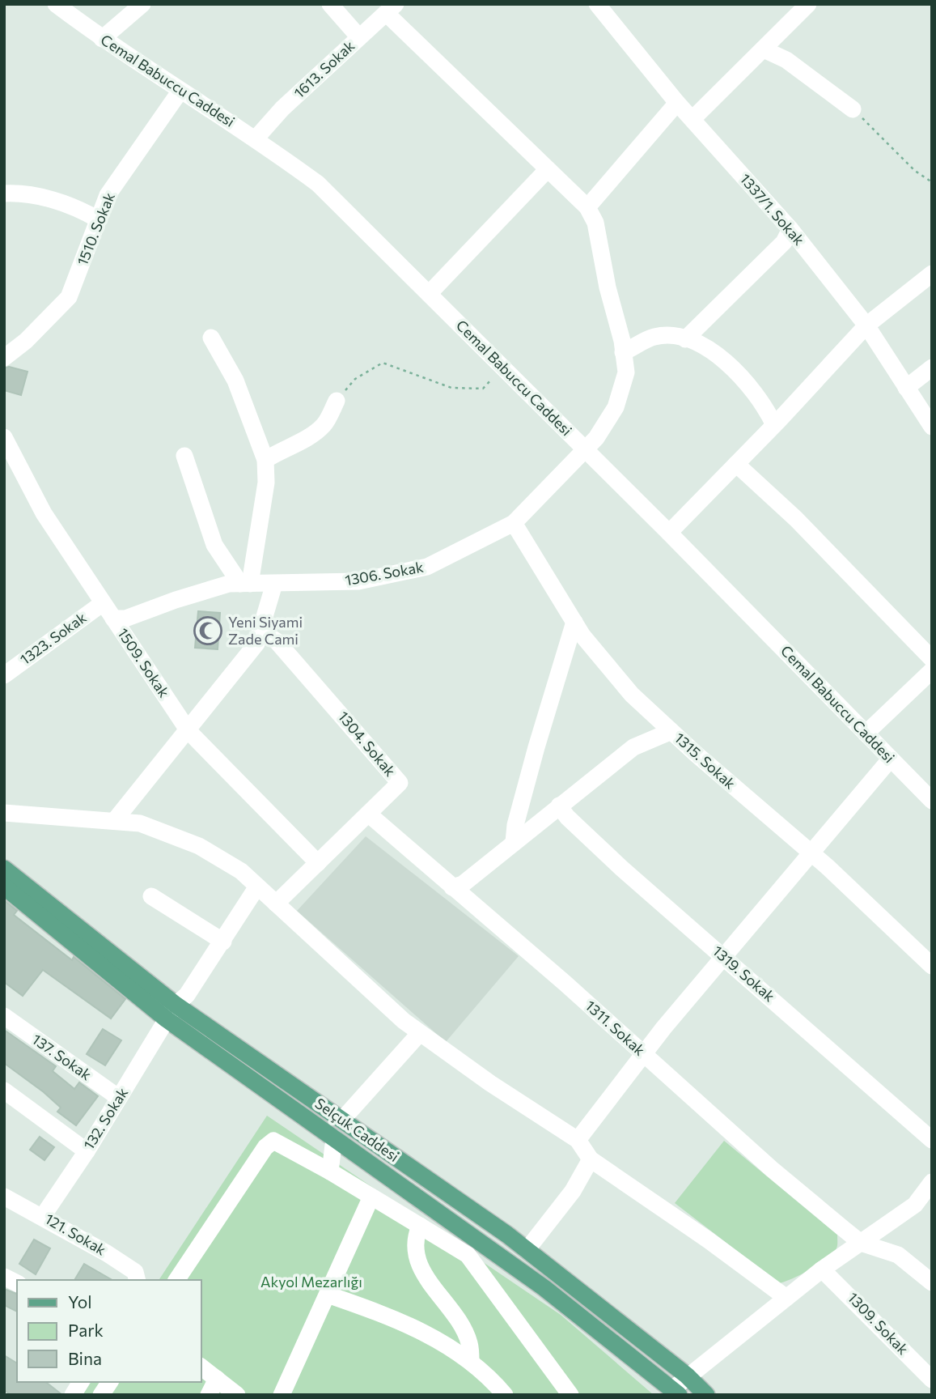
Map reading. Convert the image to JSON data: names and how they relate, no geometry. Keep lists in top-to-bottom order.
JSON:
{
  "streets": {
    "main road": ["Selçuk Caddesi"],
    "street": [
      "1613. Sokak",
      "Cemal Babuccu Caddesi",
      "1337/1. Sokak",
      "1510. Sokak",
      "1306. Sokak",
      "1323. Sokak",
      "1509. Sokak",
      "1304. Sokak",
      "1315. Sokak",
      "1319. Sokak",
      "1311. Sokak",
      "137. Sokak",
      "132. Sokak",
      "121. Sokak",
      "1309. Sokak"
    ]
  },
  "crossings": [
    ["1613. Sokak", "Cemal Babuccu Caddesi"],
    ["Cemal Babuccu Caddesi", "1510. Sokak"],
    ["Cemal Babuccu Caddesi", "1306. Sokak"],
    ["1306. Sokak", "1509. Sokak"],
    ["1306. Sokak", "1315. Sokak"],
    ["1323. Sokak", "1509. Sokak"],
    ["1509. Sokak", "1304. Sokak"],
    ["1304. Sokak", "1311. Sokak"],
    ["137. Sokak", "132. Sokak"],
    ["132. Sokak", "Selçuk Caddesi"],
    ["132. Sokak", "121. Sokak"]
  ],
  "parks": ["Akyol Mezarlığı"],
  "places": {
    "mosque": ["Yeni Siyami Zade Cami"]
  },
  "legend": ["Yol", "Park", "Bina"]
}
